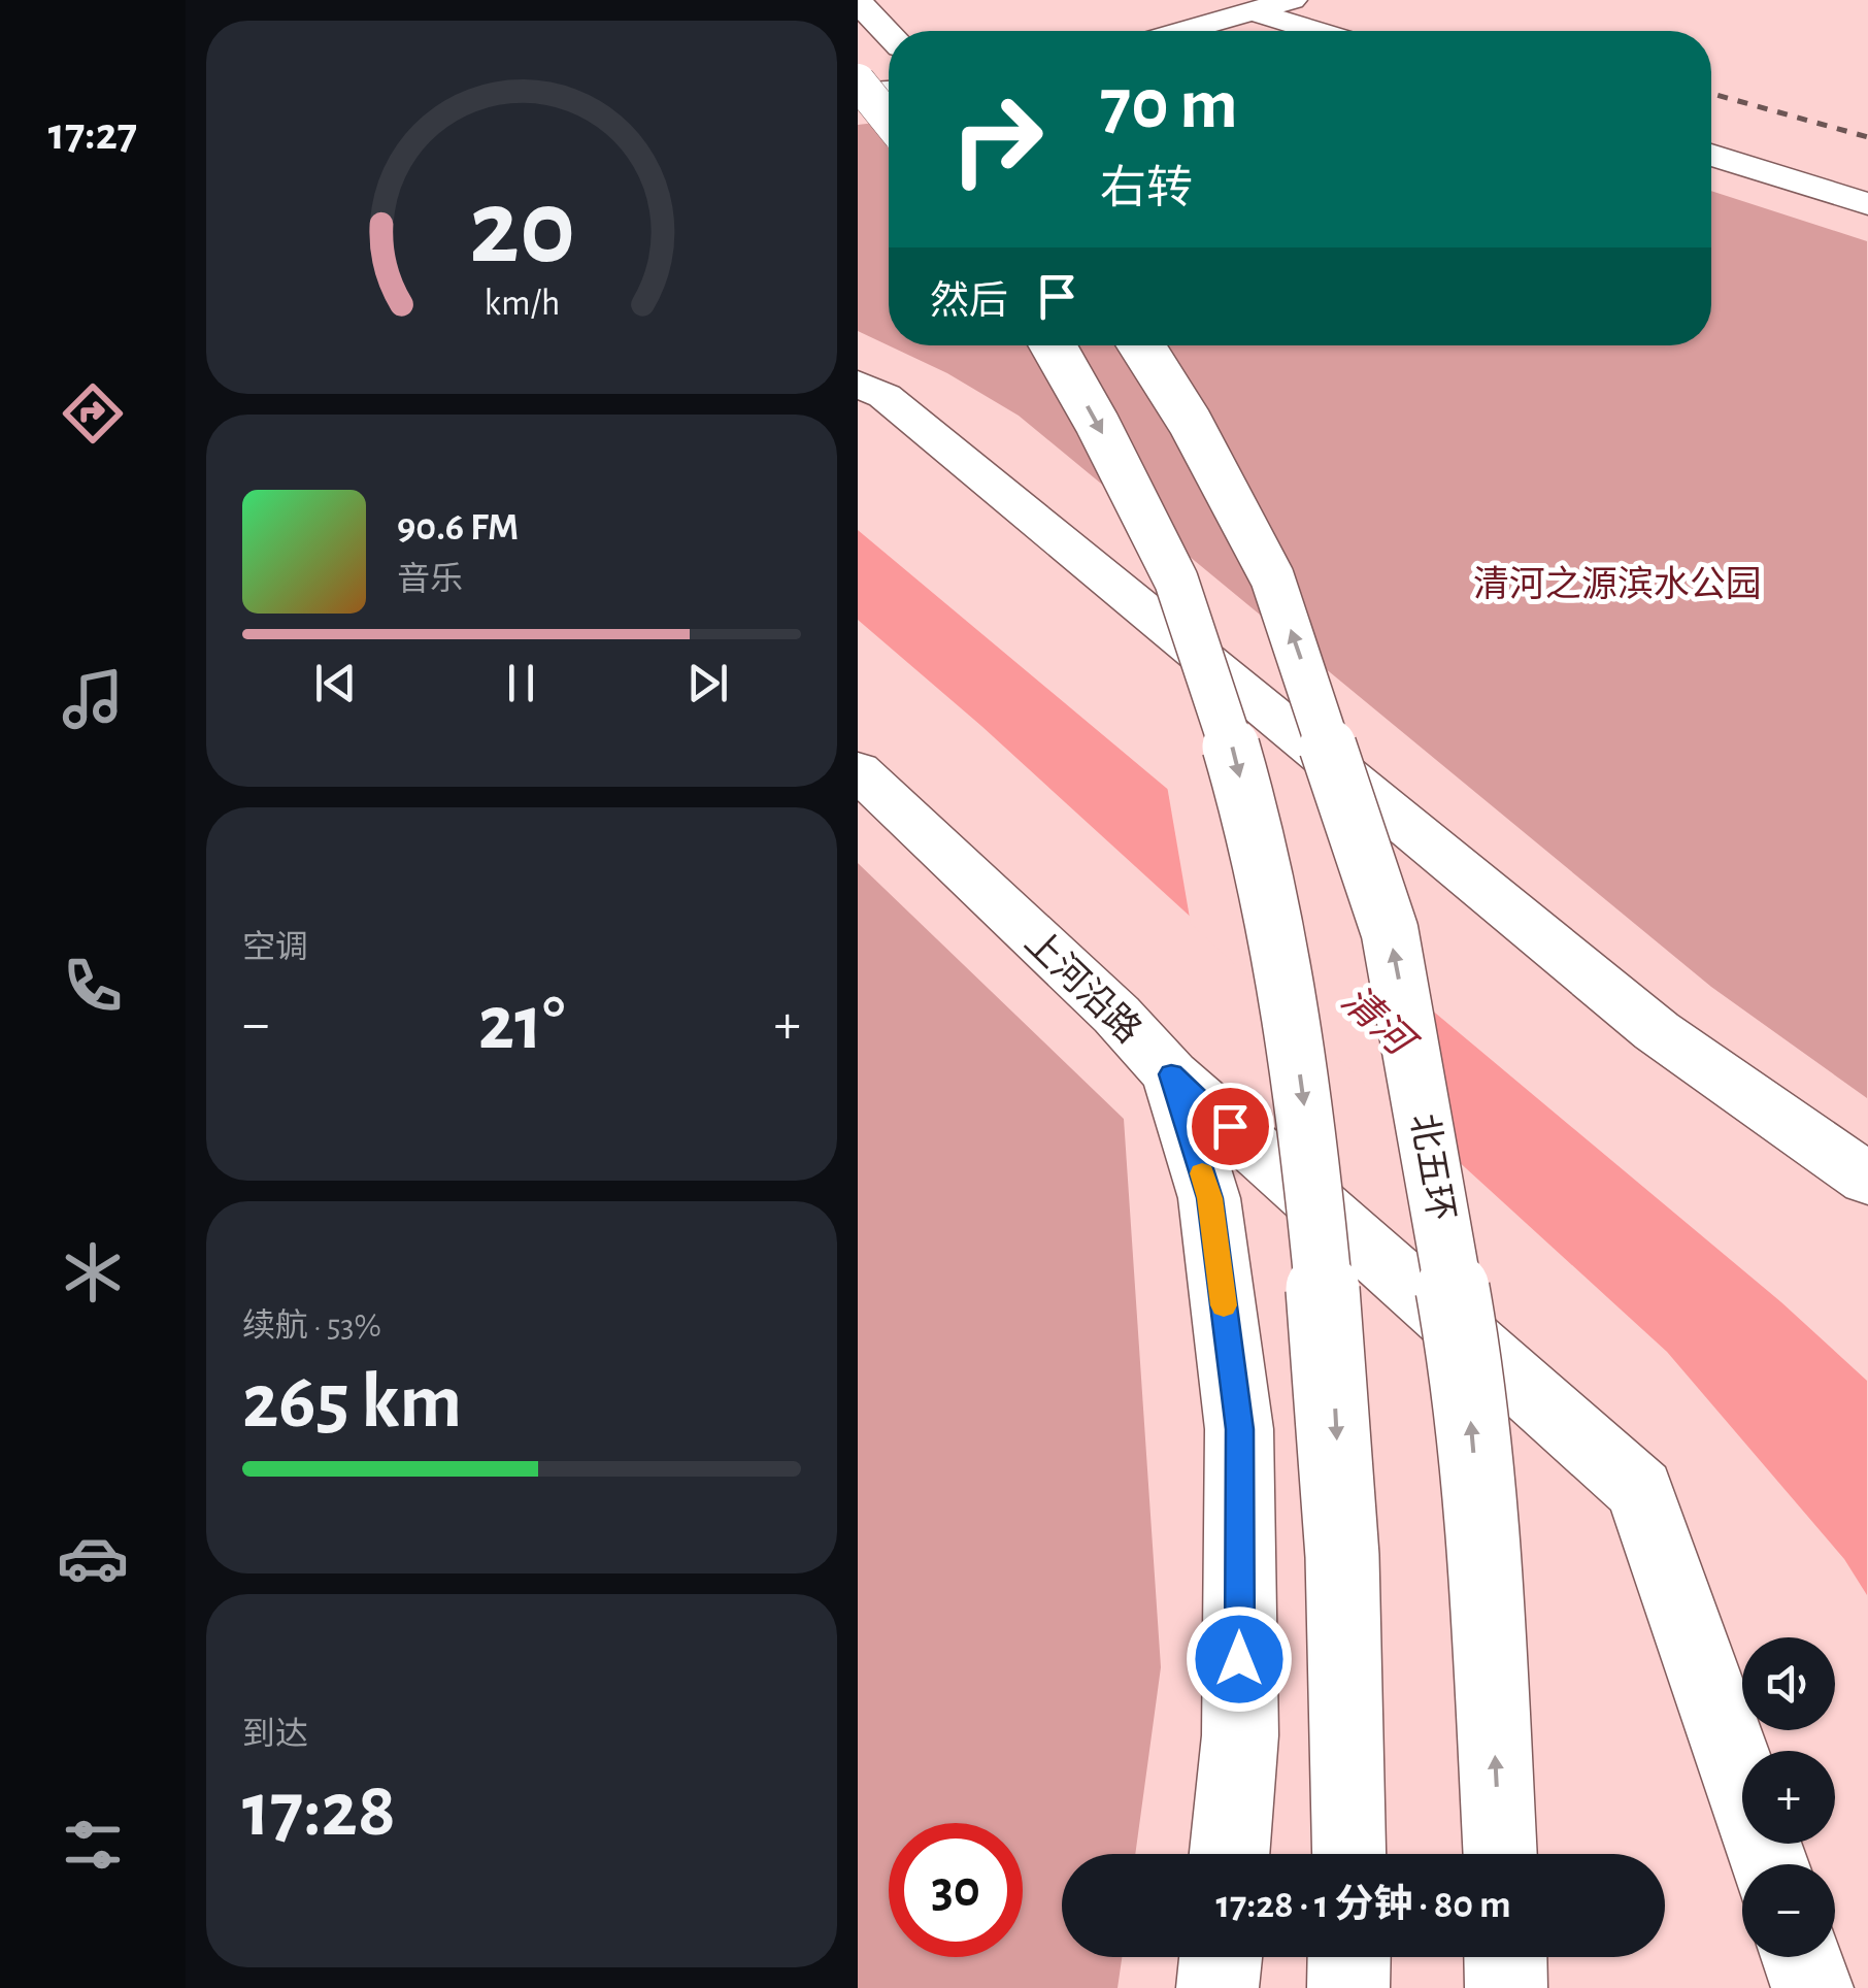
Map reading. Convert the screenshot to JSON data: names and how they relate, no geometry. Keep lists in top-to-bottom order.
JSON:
{
  "streets": {
    "main road": ["上河沿路", "北五环"]
  },
  "water": ["清河"],
  "parks": ["清河之源滨水公园"],
  "page": {
    "tabs": "17:27",
    "turn": ["70 m", "右转"],
    "then": "然后",
    "song": ["90.6 FM", "音乐"],
    "tile": [
      "空调",
      ["续航 · 53%", "265 km"],
      ["到达", "17:28"]
    ],
    "heat": ["−", "21°", "+"],
    "map_buttons": ["+", "−"],
    "limit": "30",
    "trip": "17:28 · 1 分钟 · 80 m",
    "gauge": ["20", "km/h"]
  }
}
